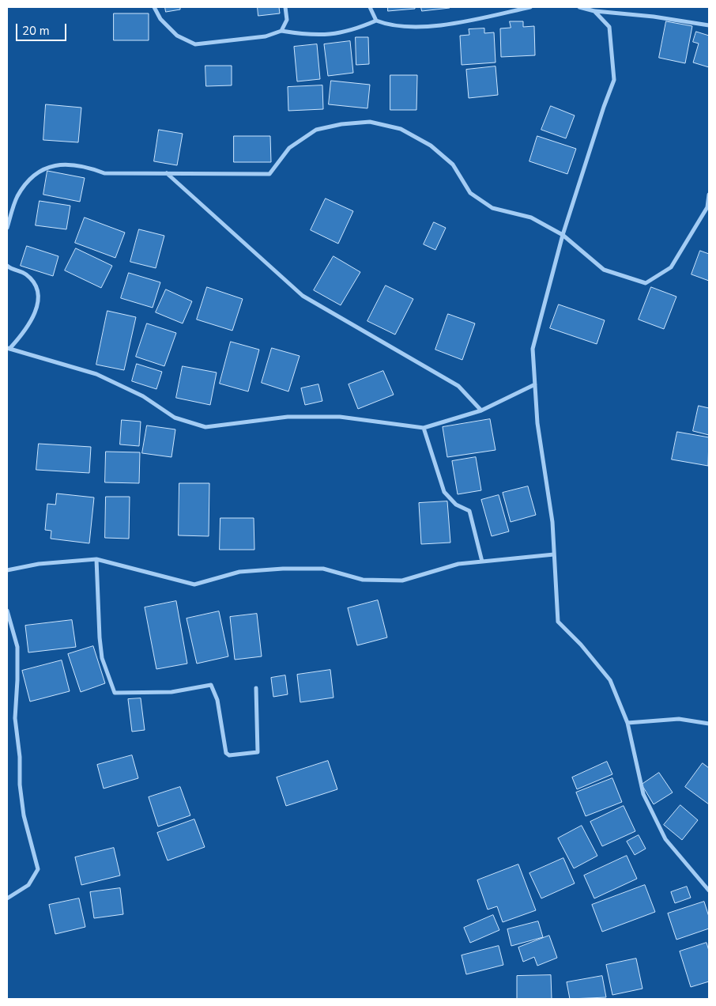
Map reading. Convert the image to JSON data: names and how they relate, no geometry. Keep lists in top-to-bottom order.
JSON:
{
  "scale_bar": "20 m"
}
